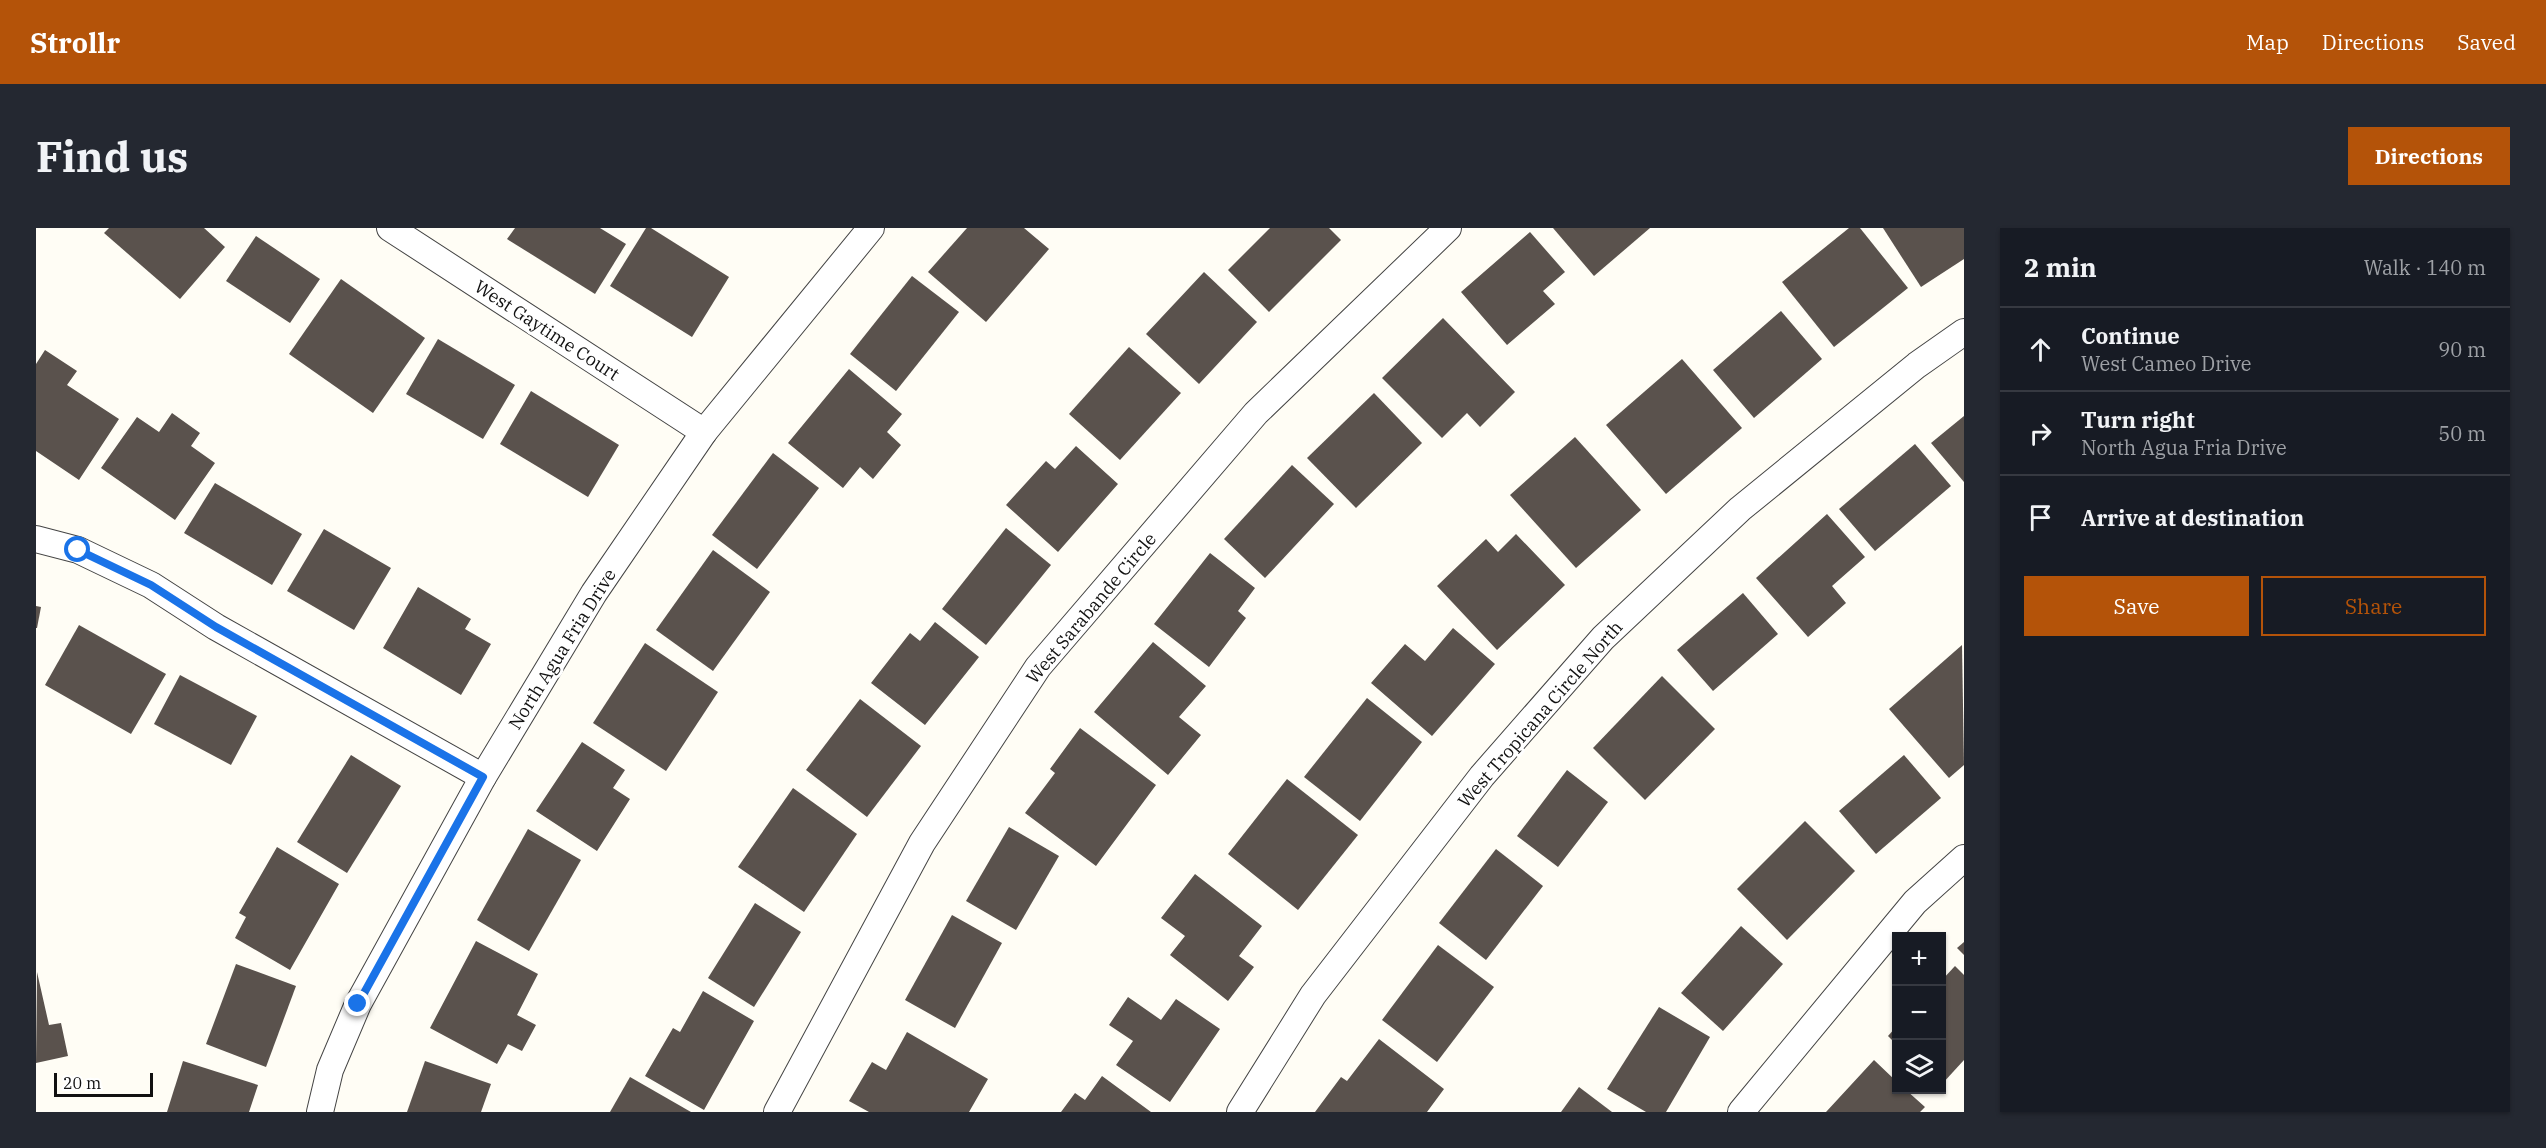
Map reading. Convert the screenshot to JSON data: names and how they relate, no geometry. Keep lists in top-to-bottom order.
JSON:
{
  "streets": {
    "street": [
      "West Gaytime Court",
      "West Sarabande Circle",
      "North Agua Fria Drive",
      "West Tropicana Circle North"
    ]
  },
  "crossings": [
    ["West Gaytime Court", "North Agua Fria Drive"]
  ],
  "scale_bar": "20 m",
  "page": {
    "header": "Strollr",
    "nav": ["Map", "Directions", "Saved"],
    "buttons": [
      "Directions",
      ["Save", "Share"]
    ],
    "title": "Find us",
    "heading": ["2 min", "Walk · 140 m"],
    "list": [
      ["Continue", "West Cameo Drive", "90 m"],
      ["Turn right", "North Agua Fria Drive", "50 m"],
      "Arrive at destination"
    ],
    "map_buttons": ["+", "−"],
    "scale": "20 m"
  }
}
